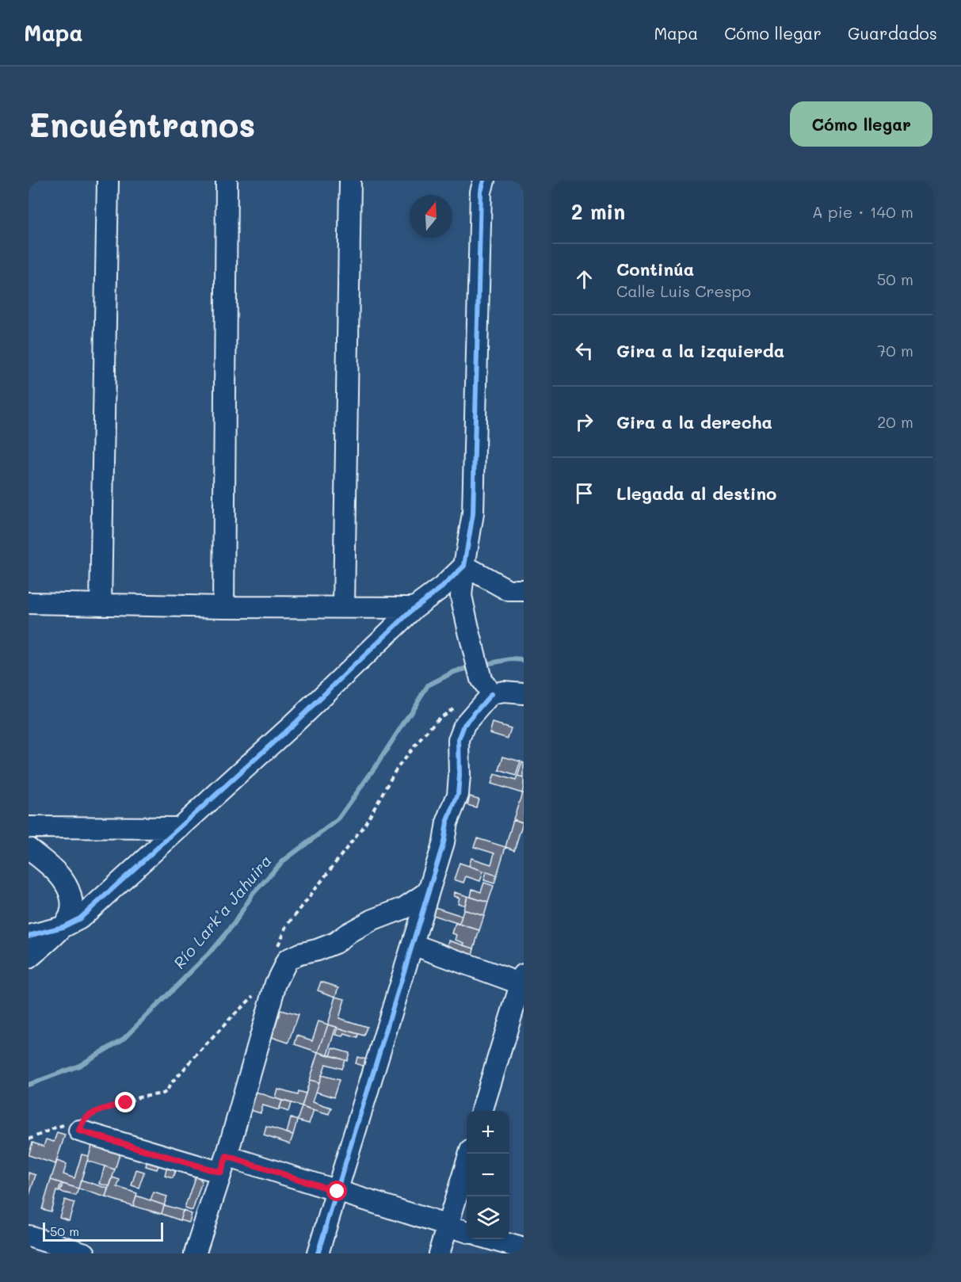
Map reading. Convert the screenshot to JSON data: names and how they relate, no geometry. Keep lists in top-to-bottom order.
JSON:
{
  "water": ["Río Lark’a Jahuira"],
  "scale_bar": "50 m",
  "north": "top",
  "page": {
    "header": "Mapa",
    "nav": ["Mapa", "Cómo llegar", "Guardados"],
    "buttons": "Cómo llegar",
    "title": "Encuéntranos",
    "heading": ["2 min", "A pie · 140 m"],
    "list": [
      ["Continúa", "Calle Luis Crespo", "50 m"],
      ["Gira a la izquierda", "70 m"],
      ["Gira a la derecha", "20 m"],
      "Llegada al destino"
    ],
    "map_buttons": ["+", "−"],
    "scale": "50 m"
  }
}
